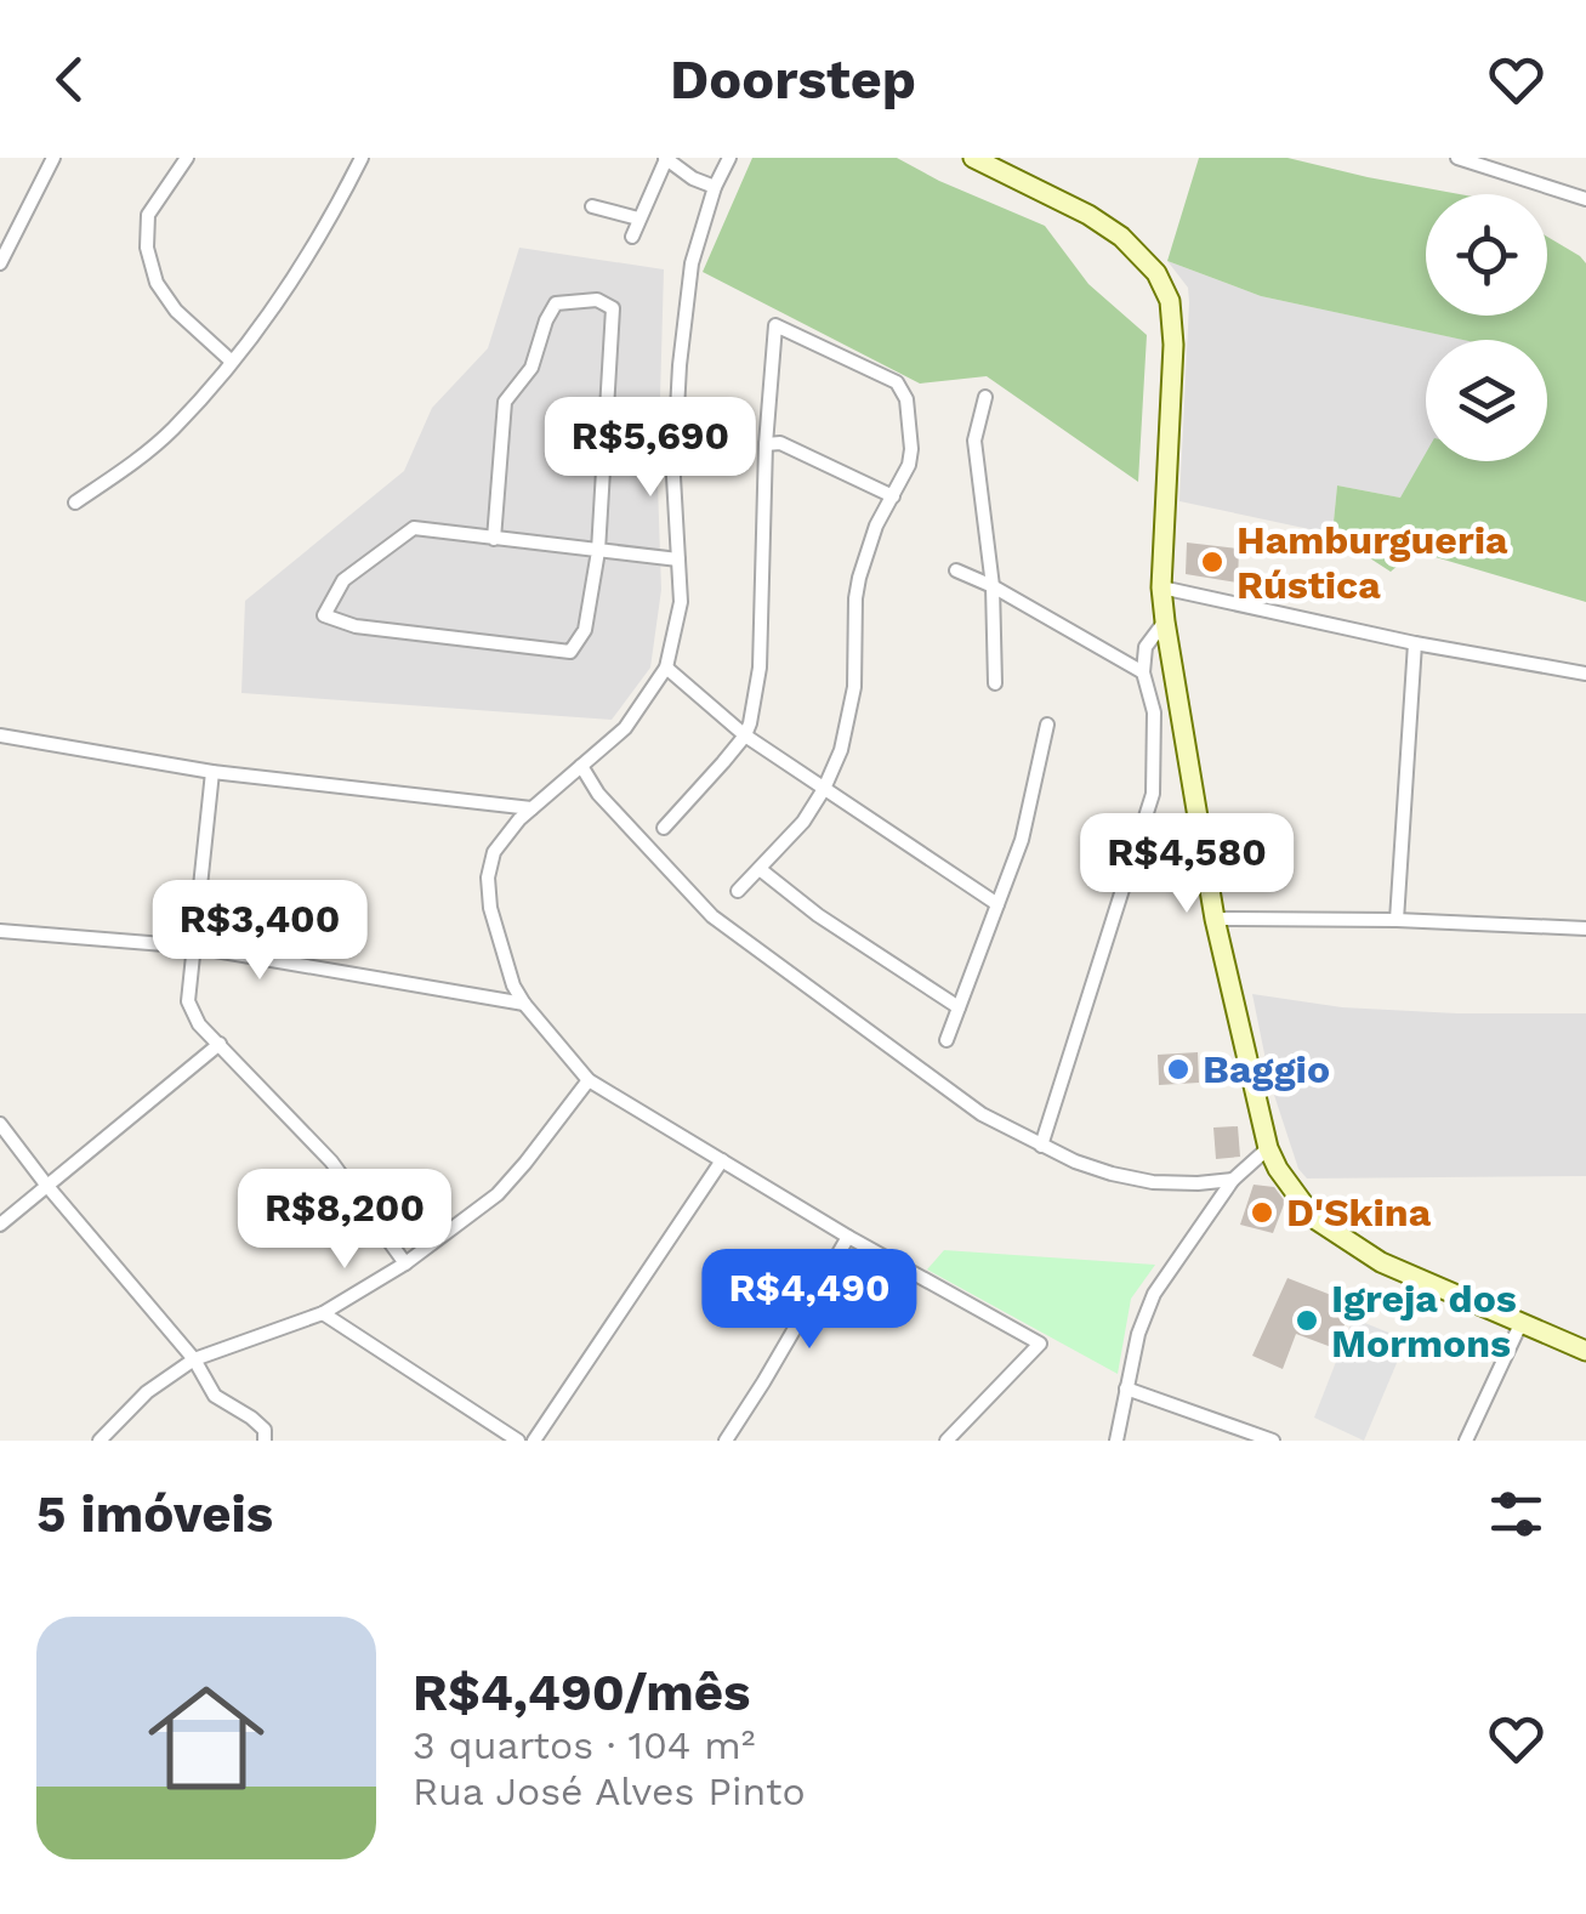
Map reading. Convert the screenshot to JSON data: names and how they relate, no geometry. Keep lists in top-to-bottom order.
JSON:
{
  "places": [
    "Hamburgueria Rústica",
    "Baggio",
    "D'Skina",
    "Igreja dos Mormons"
  ],
  "page": {
    "header": "Doorstep",
    "price": [
      "R$5,690",
      "R$4,580",
      "R$3,400",
      "R$8,200",
      "R$4,490"
    ],
    "heading": "5 imóveis",
    "list": [
      {
        "name": "R$4,490/mês",
        "note": "3 quartos · 104 m² · Rua José Alves Pinto"
      }
    ]
  }
}
